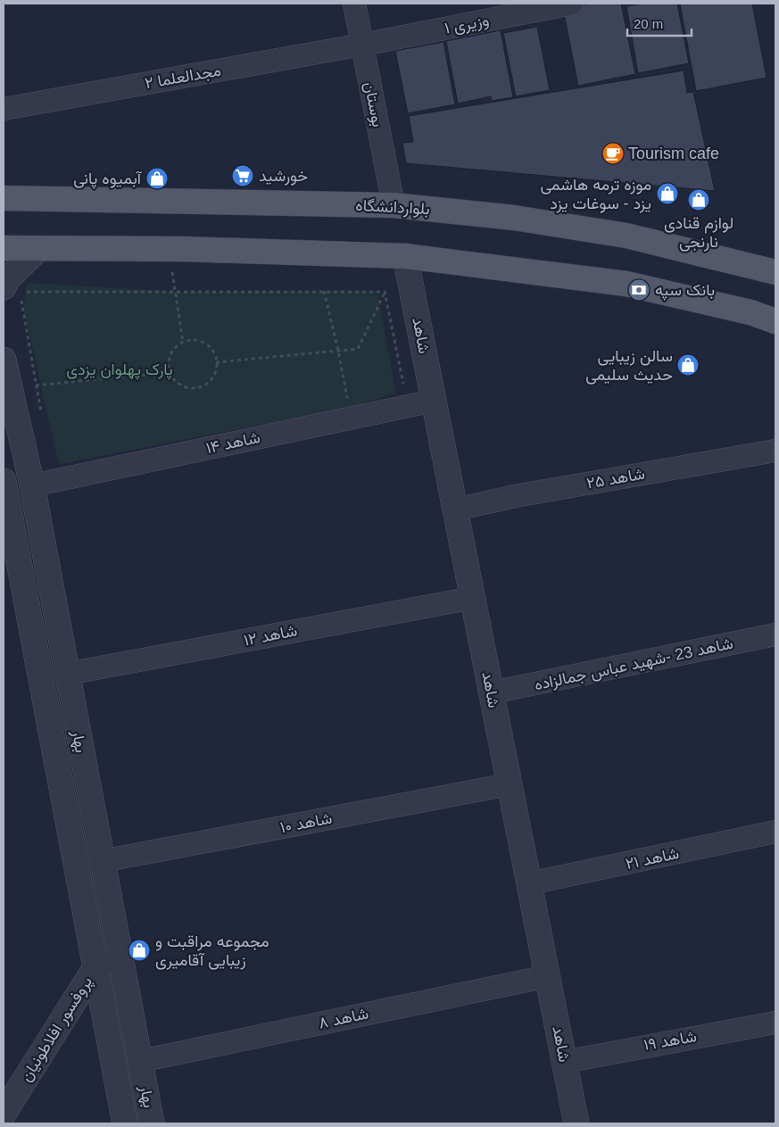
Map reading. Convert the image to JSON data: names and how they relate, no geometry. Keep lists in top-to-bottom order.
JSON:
{
  "streets": {
    "main road": ["بلواردانشگاه"],
    "street": [
      "وزیری ۱",
      "مجدالعلما ۲",
      "بوستان",
      "شاهد",
      "شاهد ۱۴",
      "شاهد ۲۵",
      "شاهد ۱۲",
      "شاهد 23 -شهید عباس جمالزاده",
      "بهار",
      "شاهد ۱۰",
      "شاهد ۲۱",
      "شاهد ۸",
      "پروفسور افلاطونیان",
      "شاهد ۱۹"
    ]
  },
  "crossings": [
    ["وزیری ۱", "مجدالعلما ۲"],
    ["وزیری ۱", "بوستان"],
    ["مجدالعلما ۲", "بوستان"],
    ["بوستان", "بلواردانشگاه"],
    ["شاهد", "شاهد ۱۴"],
    ["شاهد", "شاهد ۲۵"],
    ["شاهد", "شاهد ۱۲"],
    ["شاهد", "شاهد 23 -شهید عباس جمالزاده"],
    ["شاهد", "شاهد ۱۰"],
    ["شاهد", "شاهد ۲۱"],
    ["شاهد", "شاهد ۸"],
    ["شاهد", "شاهد ۱۹"],
    ["شاهد ۱۴", "بهار"],
    ["شاهد ۱۲", "بهار"],
    ["بهار", "شاهد ۱۰"],
    ["بهار", "شاهد ۸"],
    ["بهار", "پروفسور افلاطونیان"]
  ],
  "parks": ["پارک پهلوان یزدی"],
  "places": {
    "cafe": ["Tourism cafe"],
    "supermarket": ["خورشید"],
    "shop": [
      "آبمیوه پانی",
      "موزه ترمه هاشمی یزد - سوغات یزد",
      "لوازم قنادی نارنجی",
      "سالن زیبایی حدیث سلیمی",
      "مجموعه مراقبت و زیبایی آقامیری"
    ],
    "bank": ["بانک سپه"]
  },
  "scale_bar": "20 m"
}
